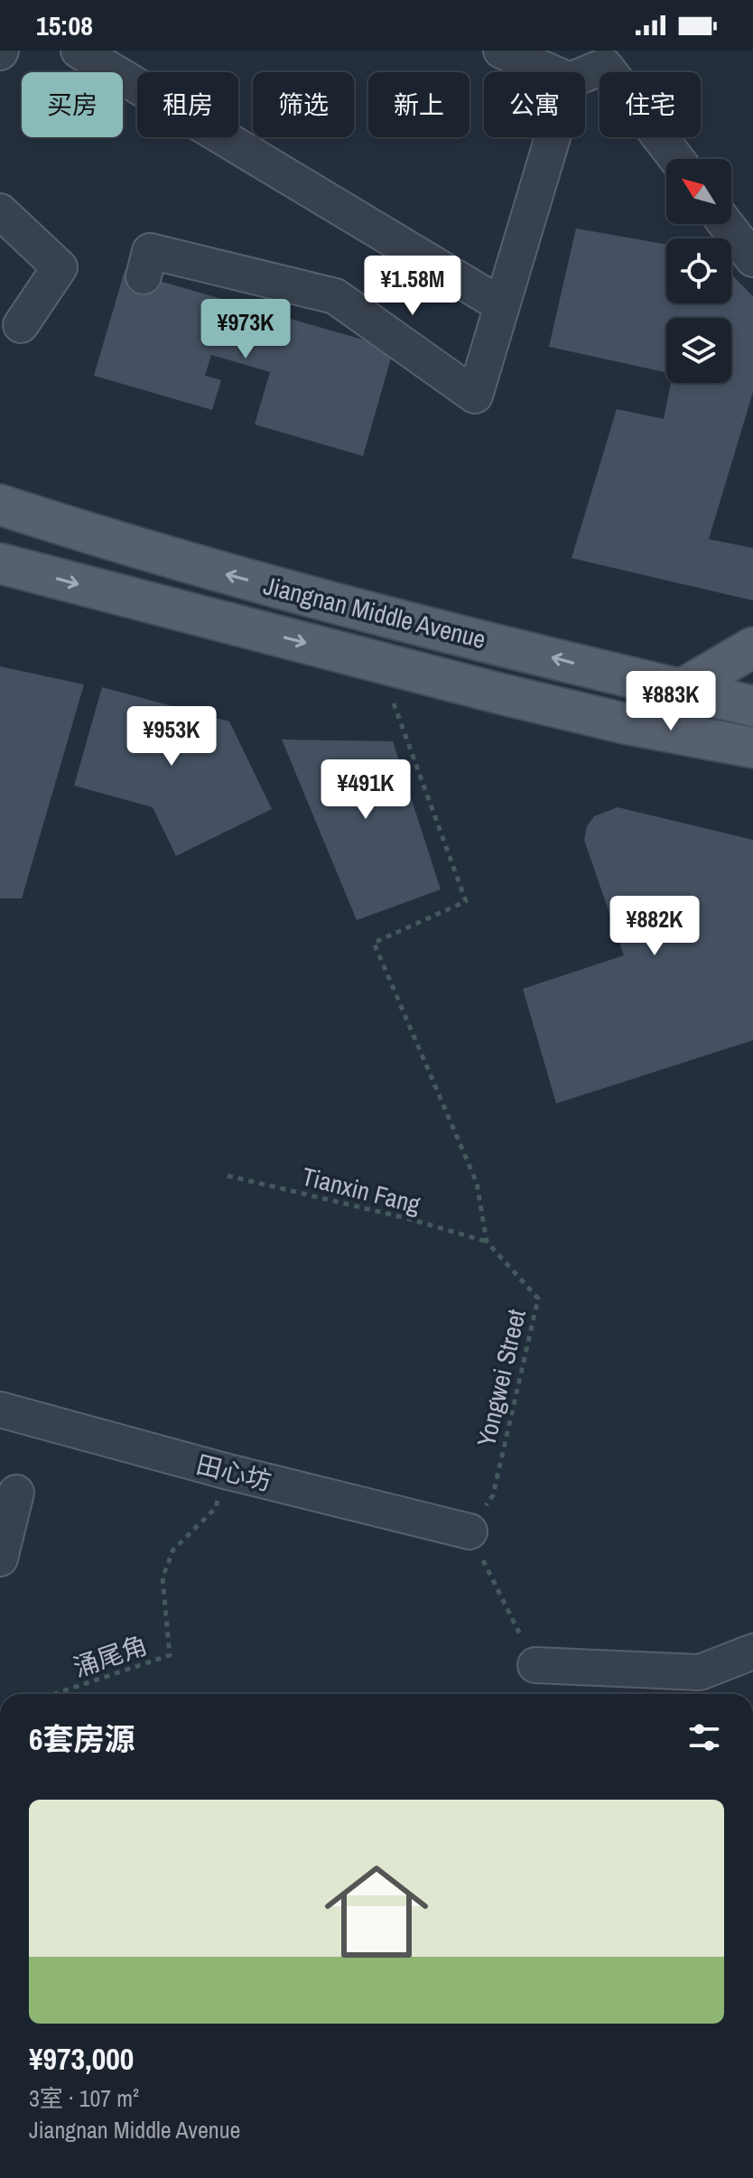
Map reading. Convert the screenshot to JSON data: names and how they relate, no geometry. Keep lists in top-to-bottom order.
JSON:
{
  "streets": {
    "main road": ["Jiangnan Middle Avenue"],
    "street": ["田心坊"],
    "path": ["Tianxin Fang", "Yongwei Street", "涌尾角"]
  },
  "crossings": [
    ["Tianxin Fang", "Yongwei Street"],
    ["Yongwei Street", "田心坊"],
    ["田心坊", "涌尾角"]
  ],
  "north": "top left",
  "page": {
    "status": "15:08",
    "chip": [
      "买房",
      "租房",
      "筛选",
      "新上",
      "公寓",
      "住宅"
    ],
    "price": [
      "¥1.58M",
      "¥973K",
      "¥883K",
      "¥953K",
      "¥491K",
      "¥882K"
    ],
    "heading": "6套房源",
    "list": [
      {
        "name": "¥973,000",
        "note": "3室 · 107 m² · Jiangnan Middle Avenue"
      }
    ]
  }
}
